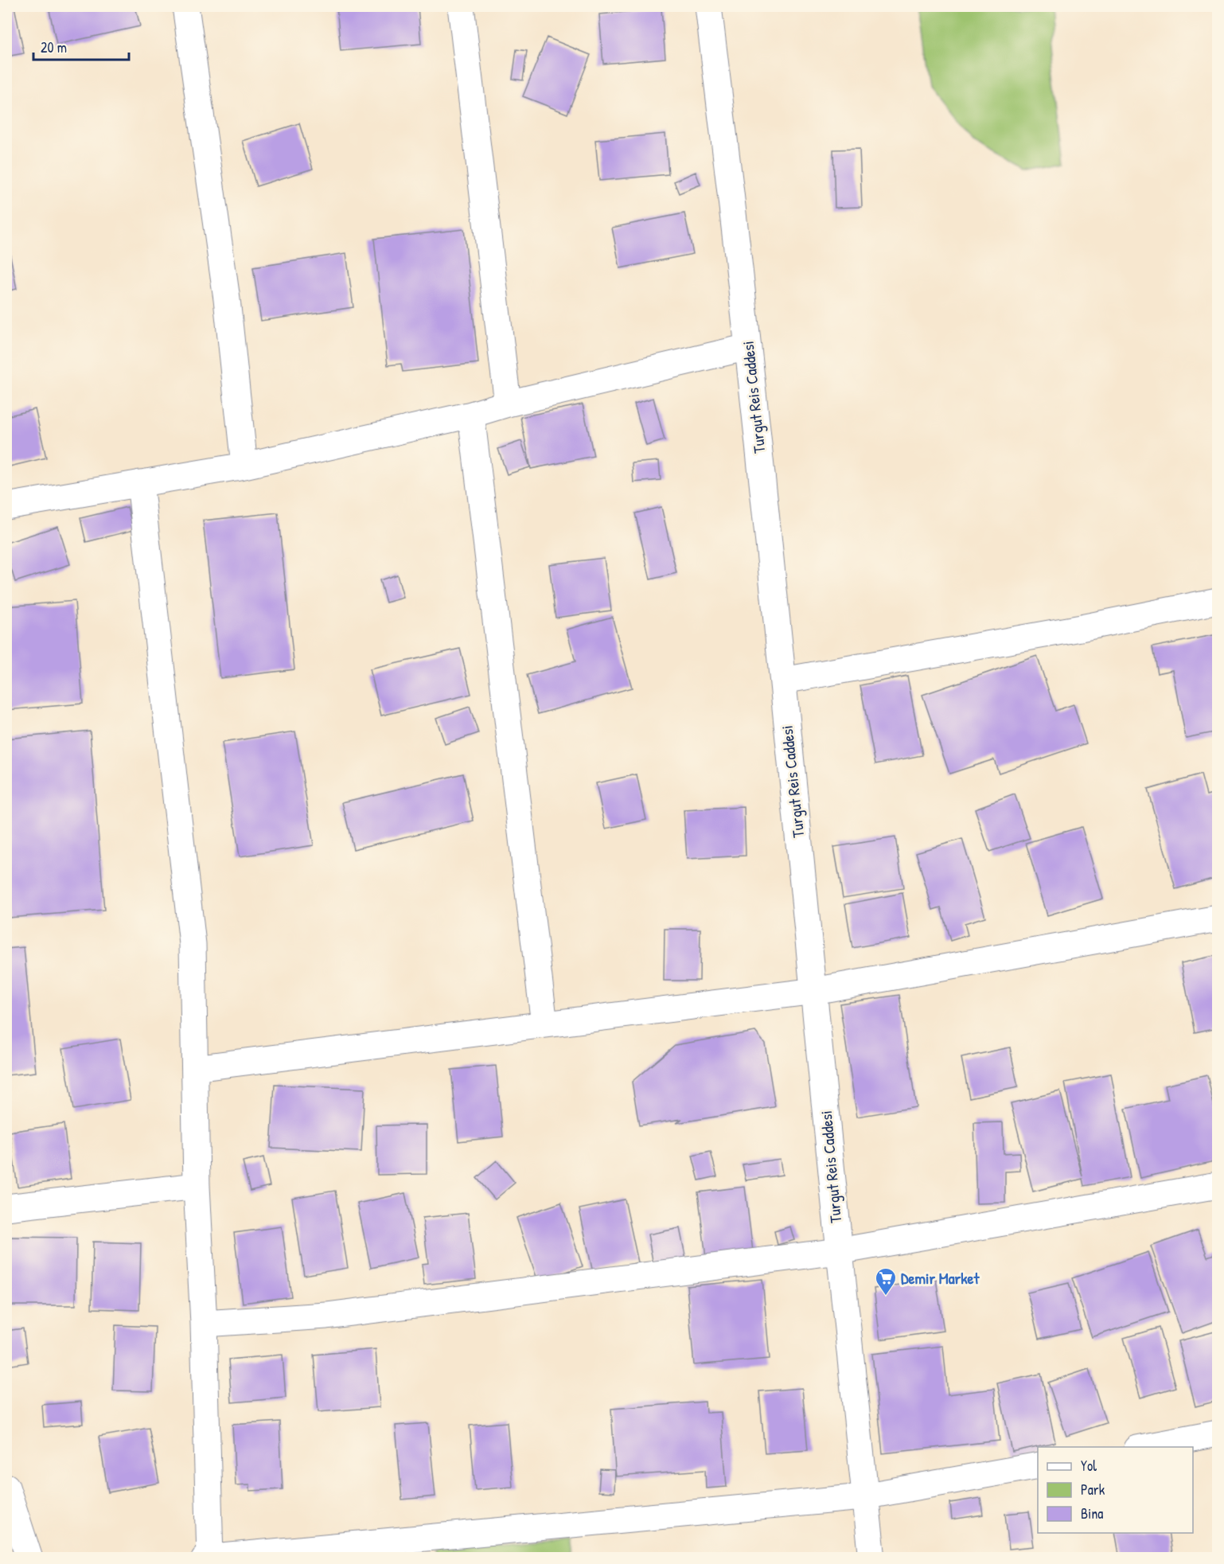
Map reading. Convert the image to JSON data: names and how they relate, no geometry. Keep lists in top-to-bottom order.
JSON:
{
  "streets": {
    "street": ["Turgut Reis Caddesi"]
  },
  "places": {
    "supermarket": ["Demir Market"]
  },
  "legend": ["Yol", "Park", "Bina"],
  "scale_bar": "20 m"
}
